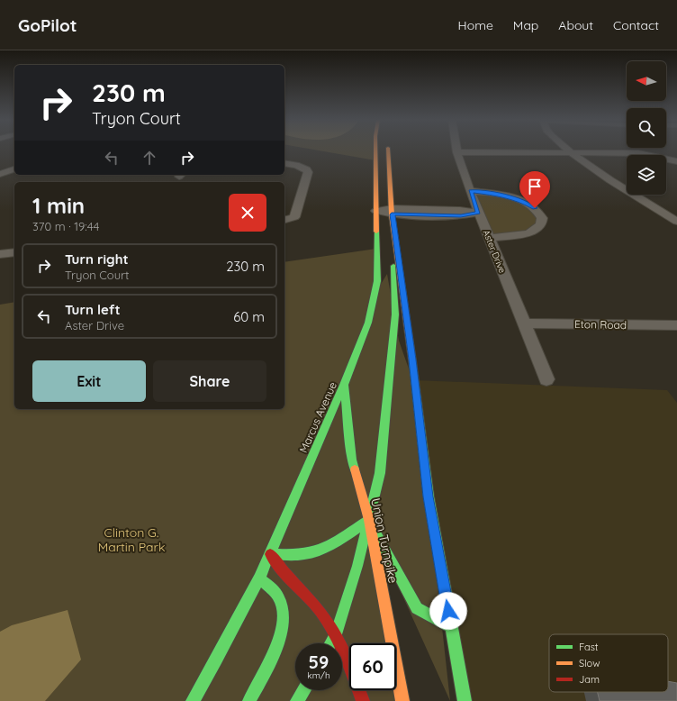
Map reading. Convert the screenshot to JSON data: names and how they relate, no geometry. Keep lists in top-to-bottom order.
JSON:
{
  "streets": {
    "main road": ["Marcus Avenue", "Union Turnpike"],
    "street": ["Aster Drive", "Eton Road"]
  },
  "crossings": [
    ["Aster Drive", "Eton Road"],
    ["Marcus Avenue", "Union Turnpike"]
  ],
  "parks": ["Clinton G. Martin Park"],
  "legend": ["Fast", "Slow", "Jam"],
  "north": "left",
  "page": {
    "header": "GoPilot",
    "nav": [
      "Home",
      "Map",
      "About",
      "Contact"
    ],
    "turn": ["230 m", "Tryon Court"],
    "heading": ["1 min", "370 m · 19:44"],
    "list": [
      {
        "name": "Turn right",
        "note": "Tryon Court",
        "value": "230 m"
      },
      {
        "name": "Turn left",
        "note": "Aster Drive",
        "value": "60 m"
      }
    ],
    "buttons": ["Exit", "Share"],
    "speed": "59 km/h",
    "limit": "60"
  }
}
